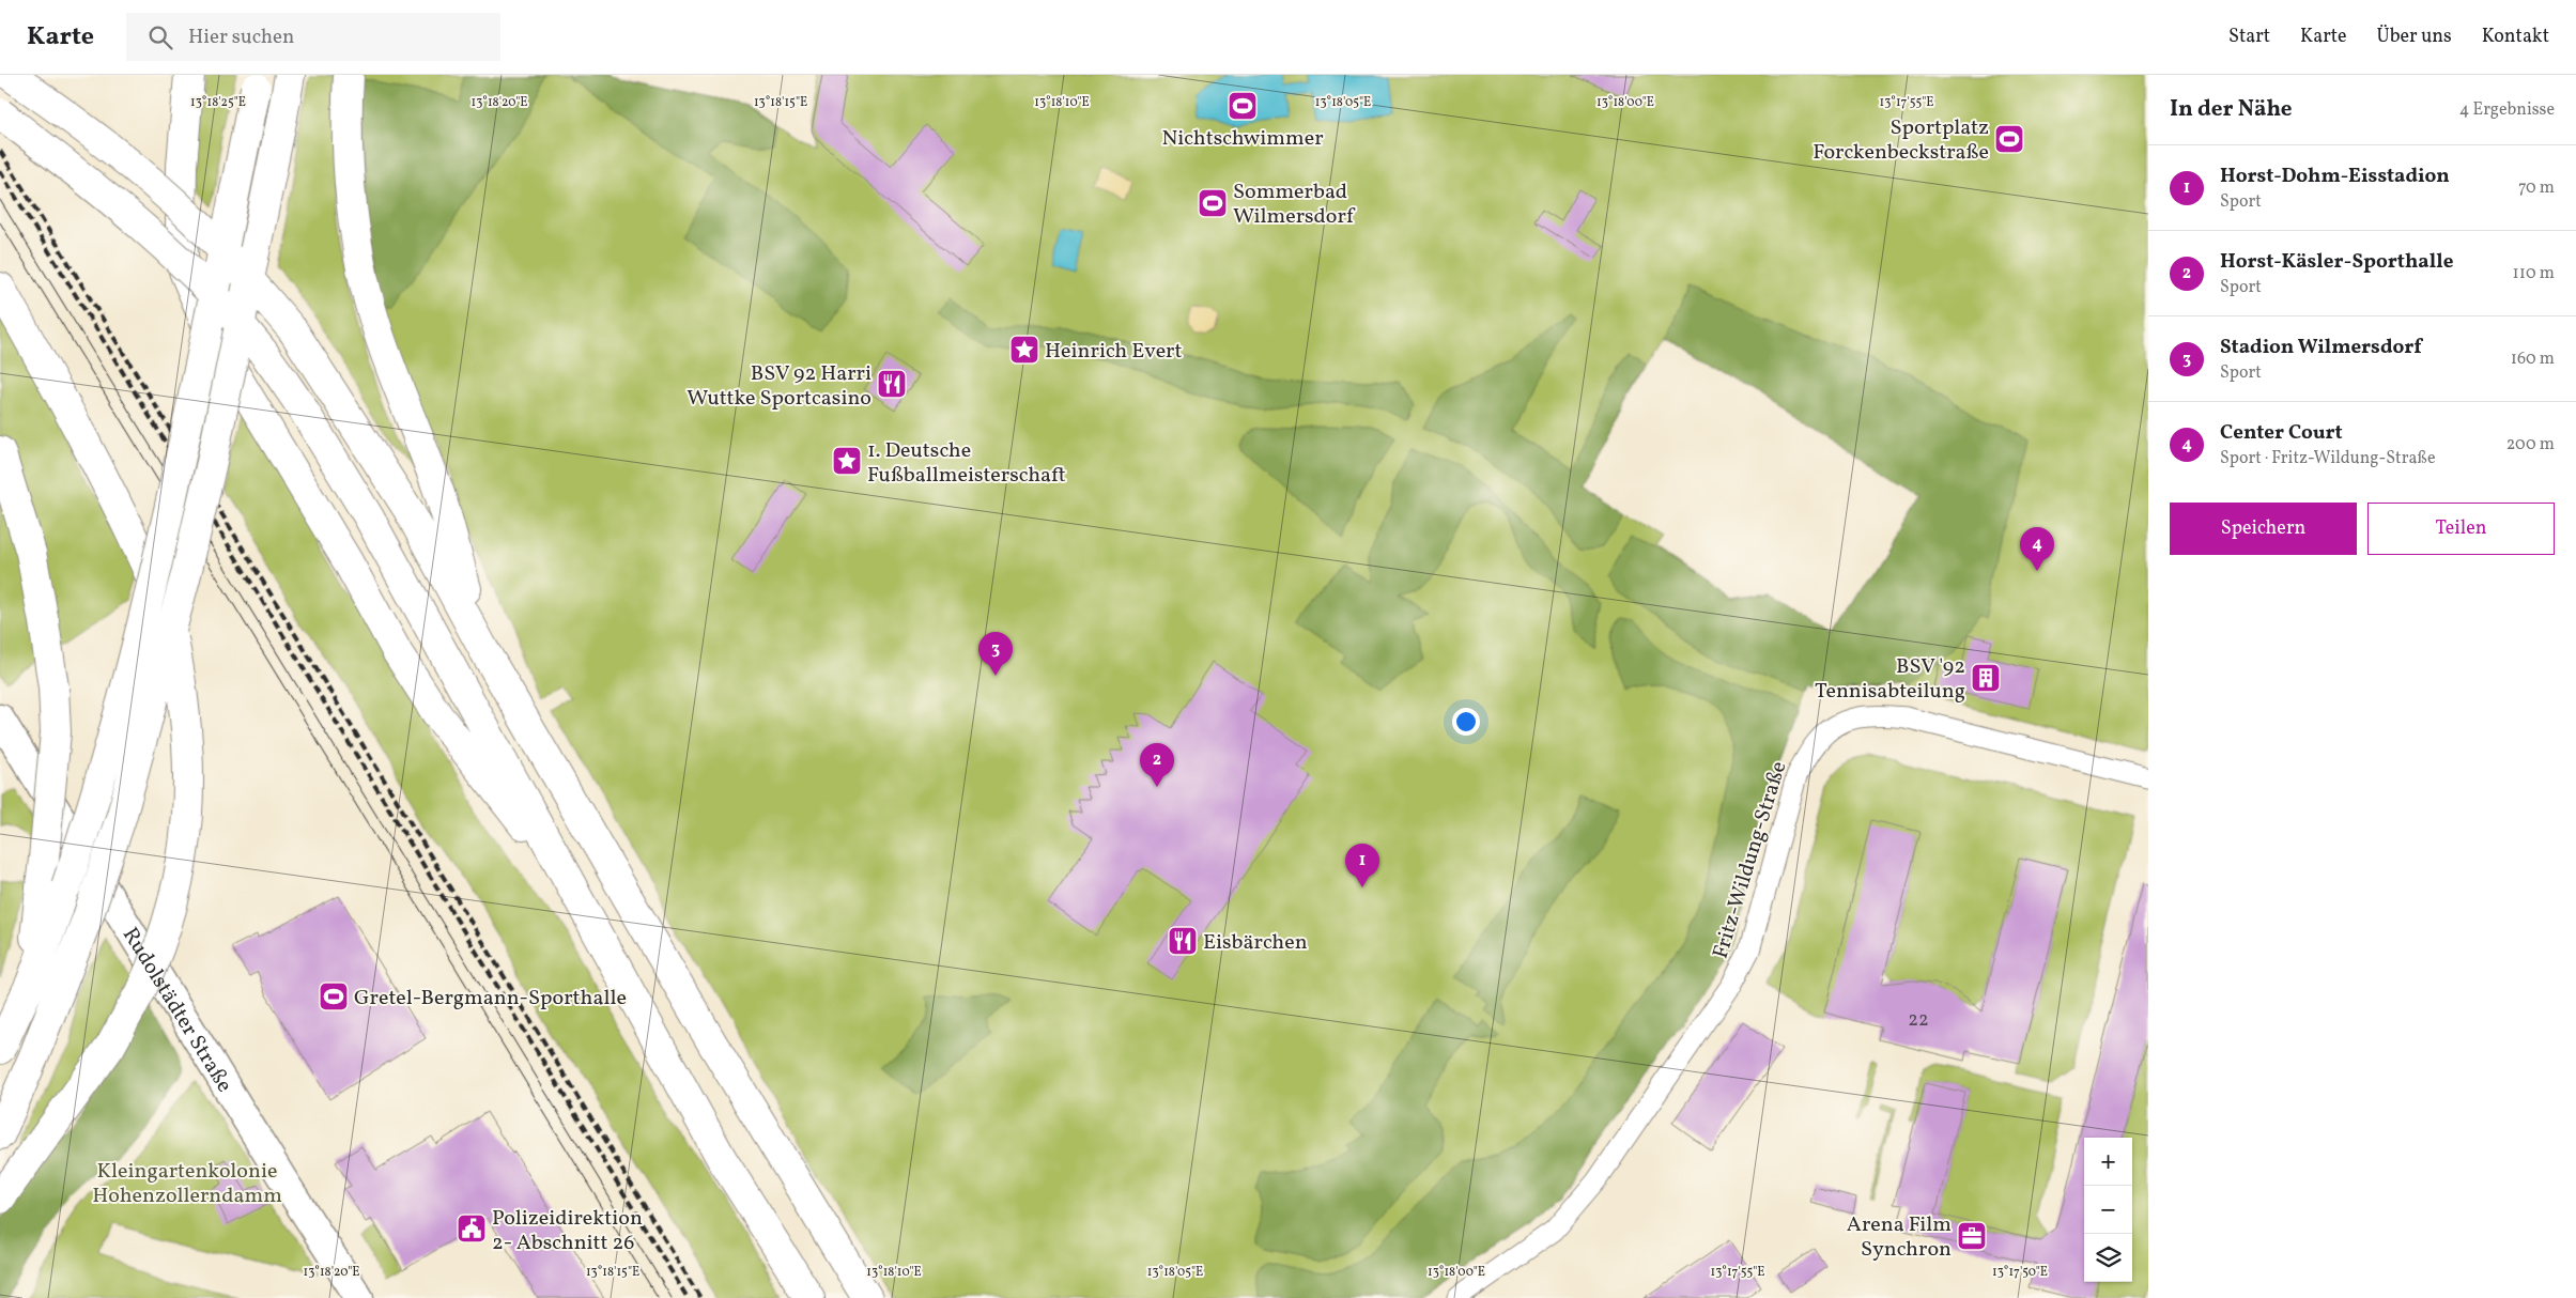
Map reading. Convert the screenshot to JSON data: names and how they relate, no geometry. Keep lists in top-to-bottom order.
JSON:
{
  "streets": {
    "street": ["Fritz-Wildung-Straße", "Rudolstädter Straße"]
  },
  "parks": ["Kleingartenkolonie Hohenzollerndamm"],
  "places": {
    "sports": [
      "Nichtschwimmer",
      "Sportplatz Forckenbeckstraße",
      "Sommerbad Wilmersdorf",
      "Gretel-Bergmann-Sporthalle"
    ],
    "place": ["Heinrich Evert", "1. Deutsche Fußballmeisterschaft"],
    "restaurant": ["BSV 92 Harri Wuttke Sportcasino", "Eisbärchen"],
    "building": ["BSV '92 Tennisabteilung"],
    "public building": ["Polizeidirektion 2- Abschnitt 26"],
    "office": ["Arena Film Synchron"]
  },
  "house_numbers": ["22"],
  "page": {
    "header": "Karte",
    "search": "Hier suchen",
    "nav": [
      "Start",
      "Karte",
      "Über uns",
      "Kontakt"
    ],
    "heading": ["In der Nähe", "4 Ergebnisse"],
    "list": [
      {
        "mark": "1",
        "name": "Horst-Dohm-Eisstadion",
        "note": "Sport",
        "value": "70 m"
      },
      {
        "mark": "2",
        "name": "Horst-Käsler-Sporthalle",
        "note": "Sport",
        "value": "110 m"
      },
      {
        "mark": "3",
        "name": "Stadion Wilmersdorf",
        "note": "Sport",
        "value": "160 m"
      },
      {
        "mark": "4",
        "name": "Center Court",
        "note": "Sport · Fritz-Wildung-Straße",
        "value": "200 m"
      }
    ],
    "buttons": ["Speichern", "Teilen"],
    "pins": [
      "4",
      "3",
      "2",
      "1"
    ],
    "map_buttons": ["+", "−"]
  },
  "coordinates": [
    "13°18'25\"E",
    "13°18'20\"E",
    "13°18'15\"E",
    "13°18'10\"E",
    "13°18'05\"E",
    "13°18'00\"E",
    "13°17'55\"E",
    "13°17'50\"E"
  ]
}
